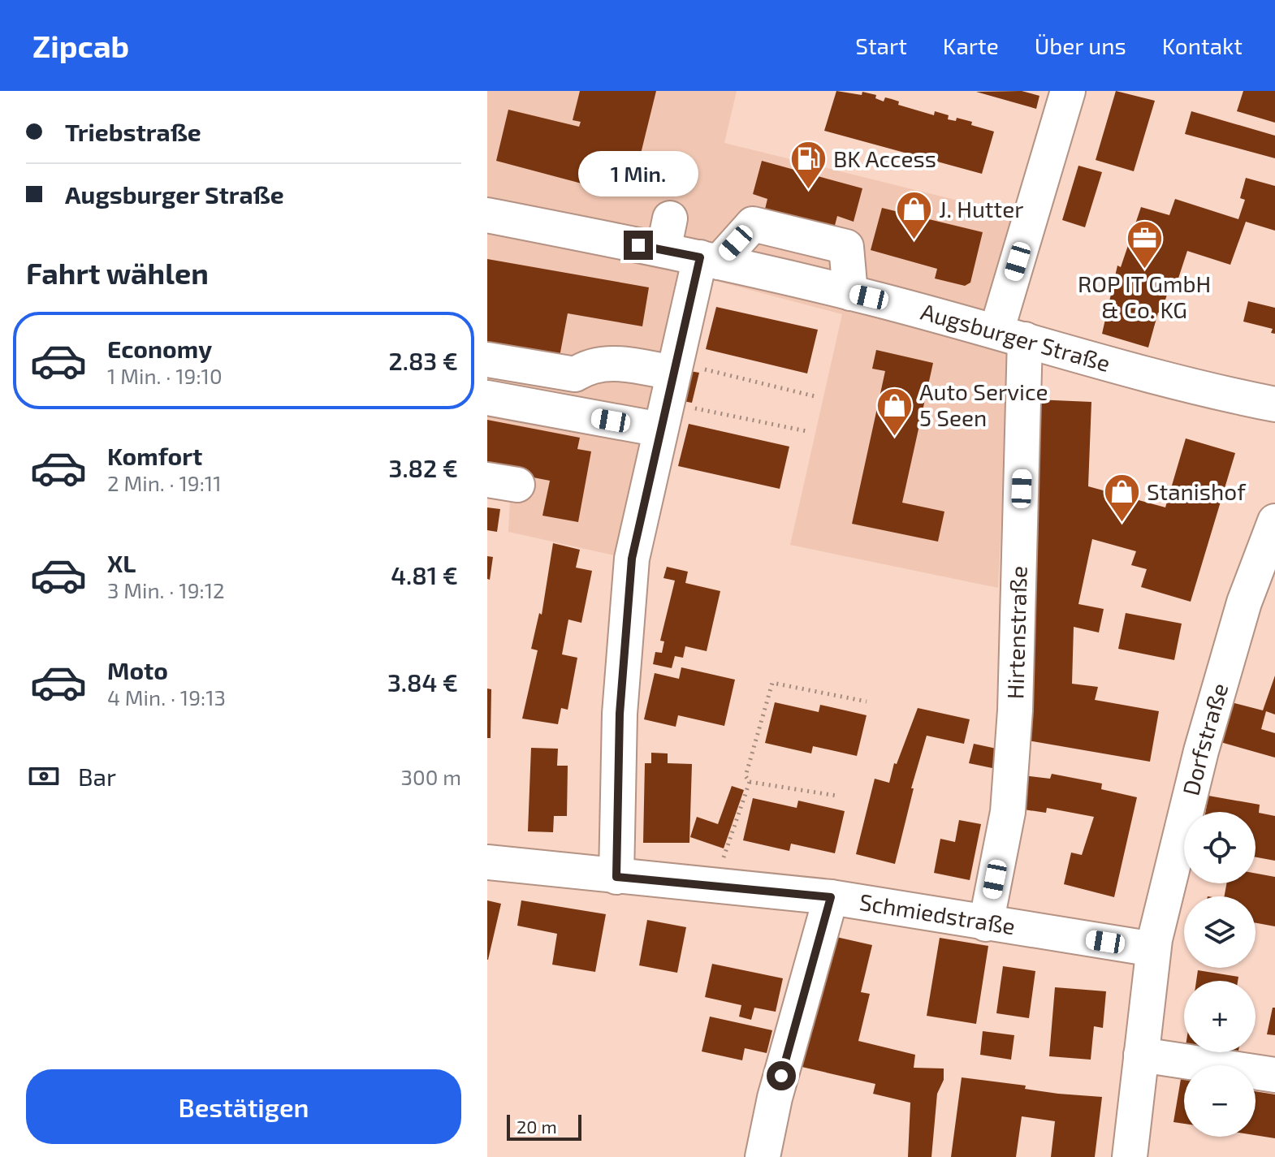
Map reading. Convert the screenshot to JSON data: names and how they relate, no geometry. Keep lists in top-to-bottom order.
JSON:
{
  "streets": {
    "street": [
      "Augsburger Straße",
      "Hirtenstraße",
      "Dorfstraße",
      "Schmiedstraße"
    ]
  },
  "crossings": [
    ["Augsburger Straße", "Hirtenstraße"],
    ["Hirtenstraße", "Schmiedstraße"],
    ["Dorfstraße", "Schmiedstraße"]
  ],
  "places": {
    "fuel station": ["BK Access"],
    "shop": ["J. Hutter", "Auto Service 5 Seen", "Stanishof"],
    "office": ["ROP IT GmbH & Co. KG"]
  },
  "scale_bar": "20 m",
  "page": {
    "header": "Zipcab",
    "nav": [
      "Start",
      "Karte",
      "Über uns",
      "Kontakt"
    ],
    "banner": ["Triebstraße", "Augsburger Straße"],
    "bubble": "1 Min.",
    "heading": "Fahrt wählen",
    "list": [
      {
        "name": "Economy",
        "note": "1 Min. · 19:10",
        "value": "2.83 €"
      },
      {
        "name": "Komfort",
        "note": "2 Min. · 19:11",
        "value": "3.82 €"
      },
      {
        "name": "XL",
        "note": "3 Min. · 19:12",
        "value": "4.81 €"
      },
      {
        "name": "Moto",
        "note": "4 Min. · 19:13",
        "value": "3.84 €"
      }
    ],
    "pay": ["Bar", "300 m"],
    "map_buttons": ["+", "−"],
    "buttons": "Bestätigen",
    "scale": "20 m"
  }
}
